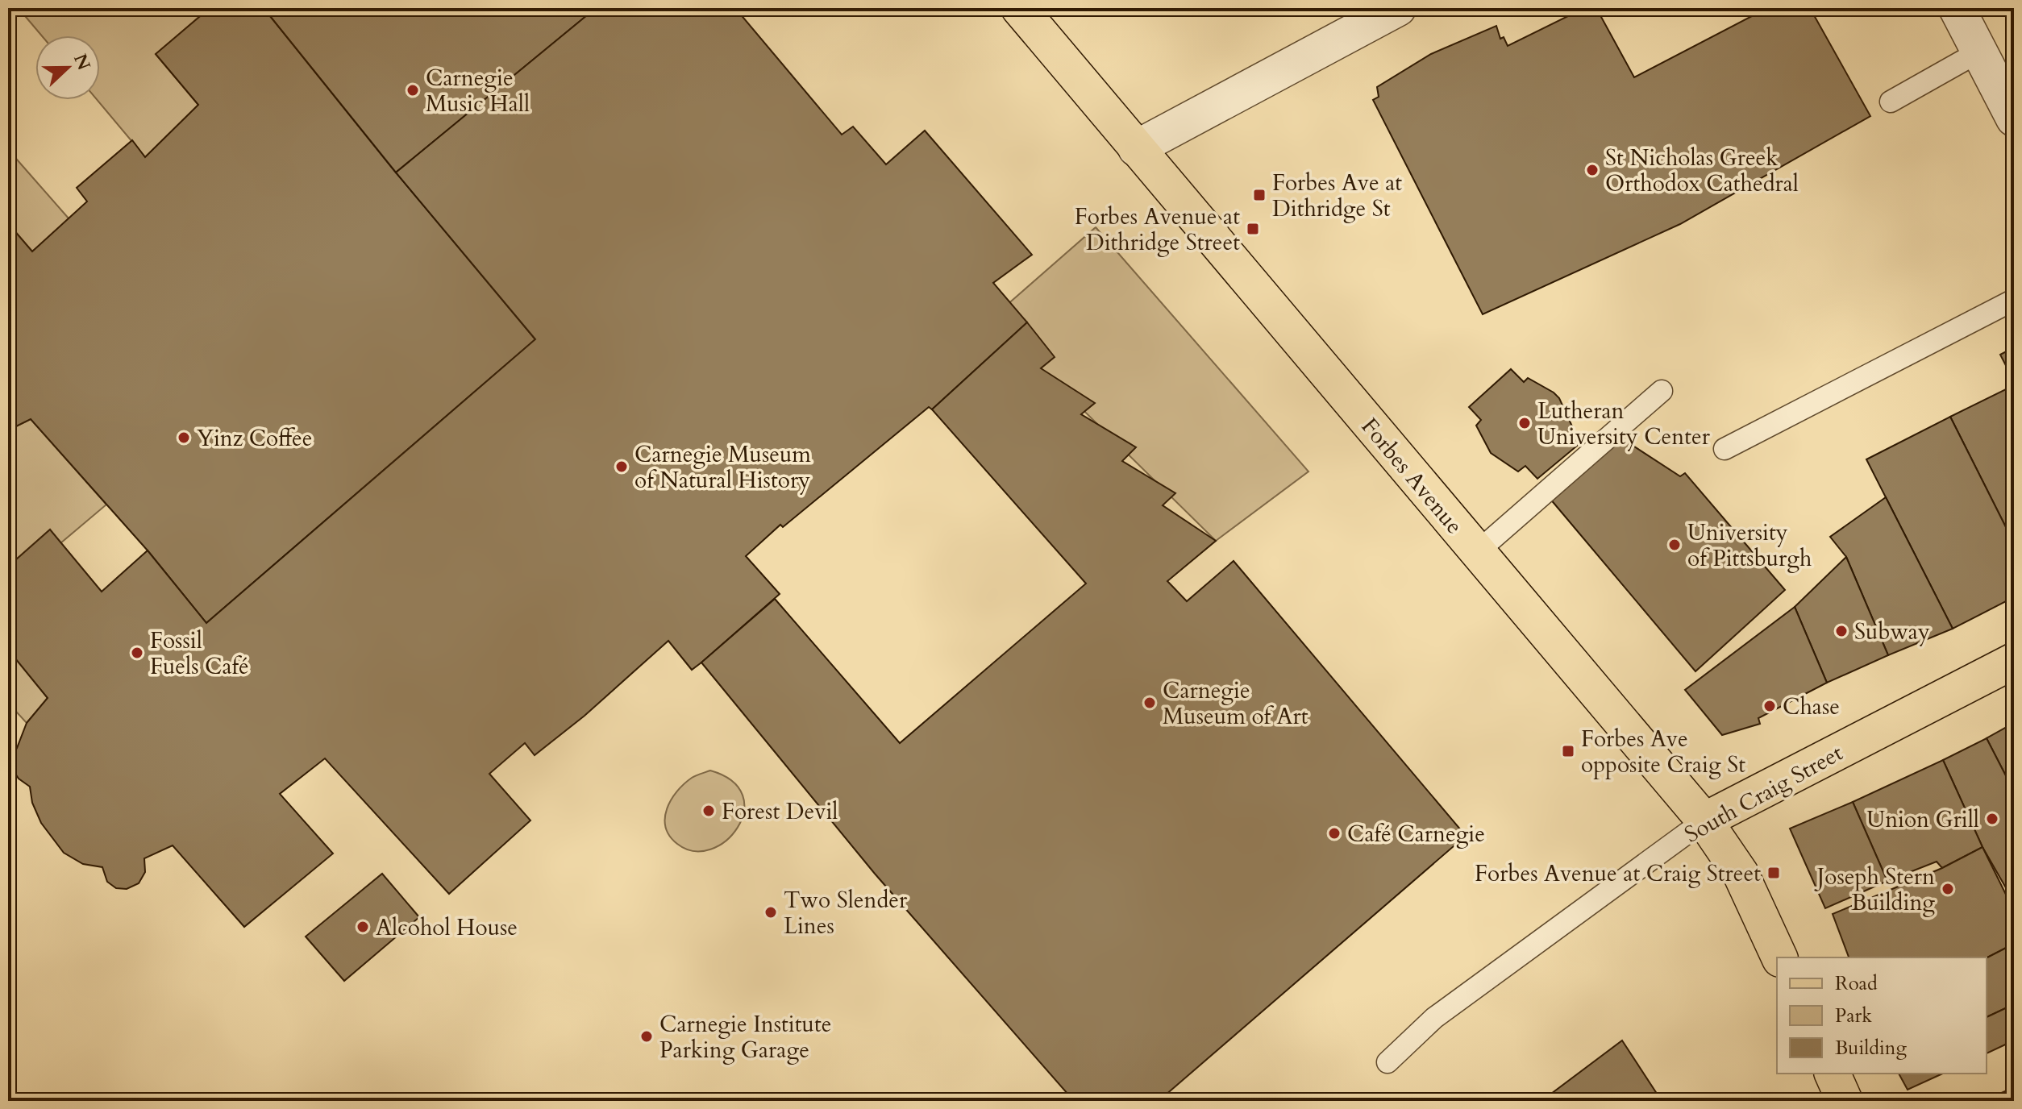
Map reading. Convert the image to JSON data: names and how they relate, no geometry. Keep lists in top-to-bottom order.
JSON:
{
  "streets": {
    "main road": ["Forbes Avenue", "South Craig Street"]
  },
  "crossings": [
    ["Forbes Avenue", "South Craig Street"]
  ],
  "places": {
    "other": [
      "Carnegie Music Hall",
      "St Nicholas Greek Orthodox Cathedral",
      "Lutheran University Center",
      "Yinz Coffee",
      "Carnegie Museum of Natural History",
      "University of Pittsburgh",
      "Subway",
      "Fossil Fuels Café",
      "Carnegie Museum of Art",
      "Chase",
      "Forest Devil",
      "Union Grill",
      "Café Carnegie",
      "Joseph Stern Building",
      "Two Slender Lines",
      "Alcohol House",
      "Carnegie Institute Parking Garage"
    ],
    "transit": [
      "Forbes Ave at Dithridge St",
      "Forbes Avenue at Dithridge Street",
      "Forbes Ave opposite Craig St",
      "Forbes Avenue at Craig Street"
    ]
  },
  "legend": ["Road", "Park", "Building"],
  "north": "right"
}
